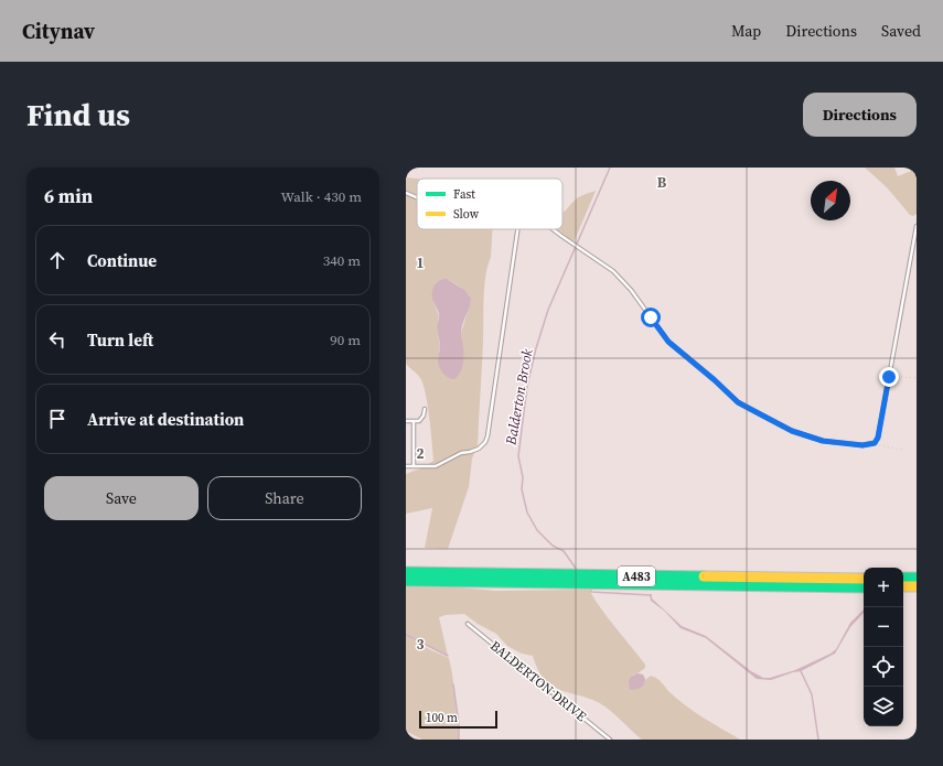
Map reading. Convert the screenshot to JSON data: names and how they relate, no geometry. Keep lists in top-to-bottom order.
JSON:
{
  "streets": {
    "highway": ["A483"],
    "lane": ["BALDERTON DRIVE"]
  },
  "water": ["Balderton Brook"],
  "legend": ["Fast", "Slow"],
  "scale_bar": "100 m",
  "north": "top right",
  "page": {
    "header": "Citynav",
    "nav": ["Map", "Directions", "Saved"],
    "buttons": [
      "Directions",
      ["Save", "Share"]
    ],
    "title": "Find us",
    "heading": ["6 min", "Walk · 430 m"],
    "list": [
      ["Continue", "340 m"],
      ["Turn left", "90 m"],
      "Arrive at destination"
    ],
    "map_buttons": ["+", "−"],
    "scale": "100 m"
  },
  "grid": {
    "columns": ["B"],
    "rows": ["1", "2", "3"]
  }
}
